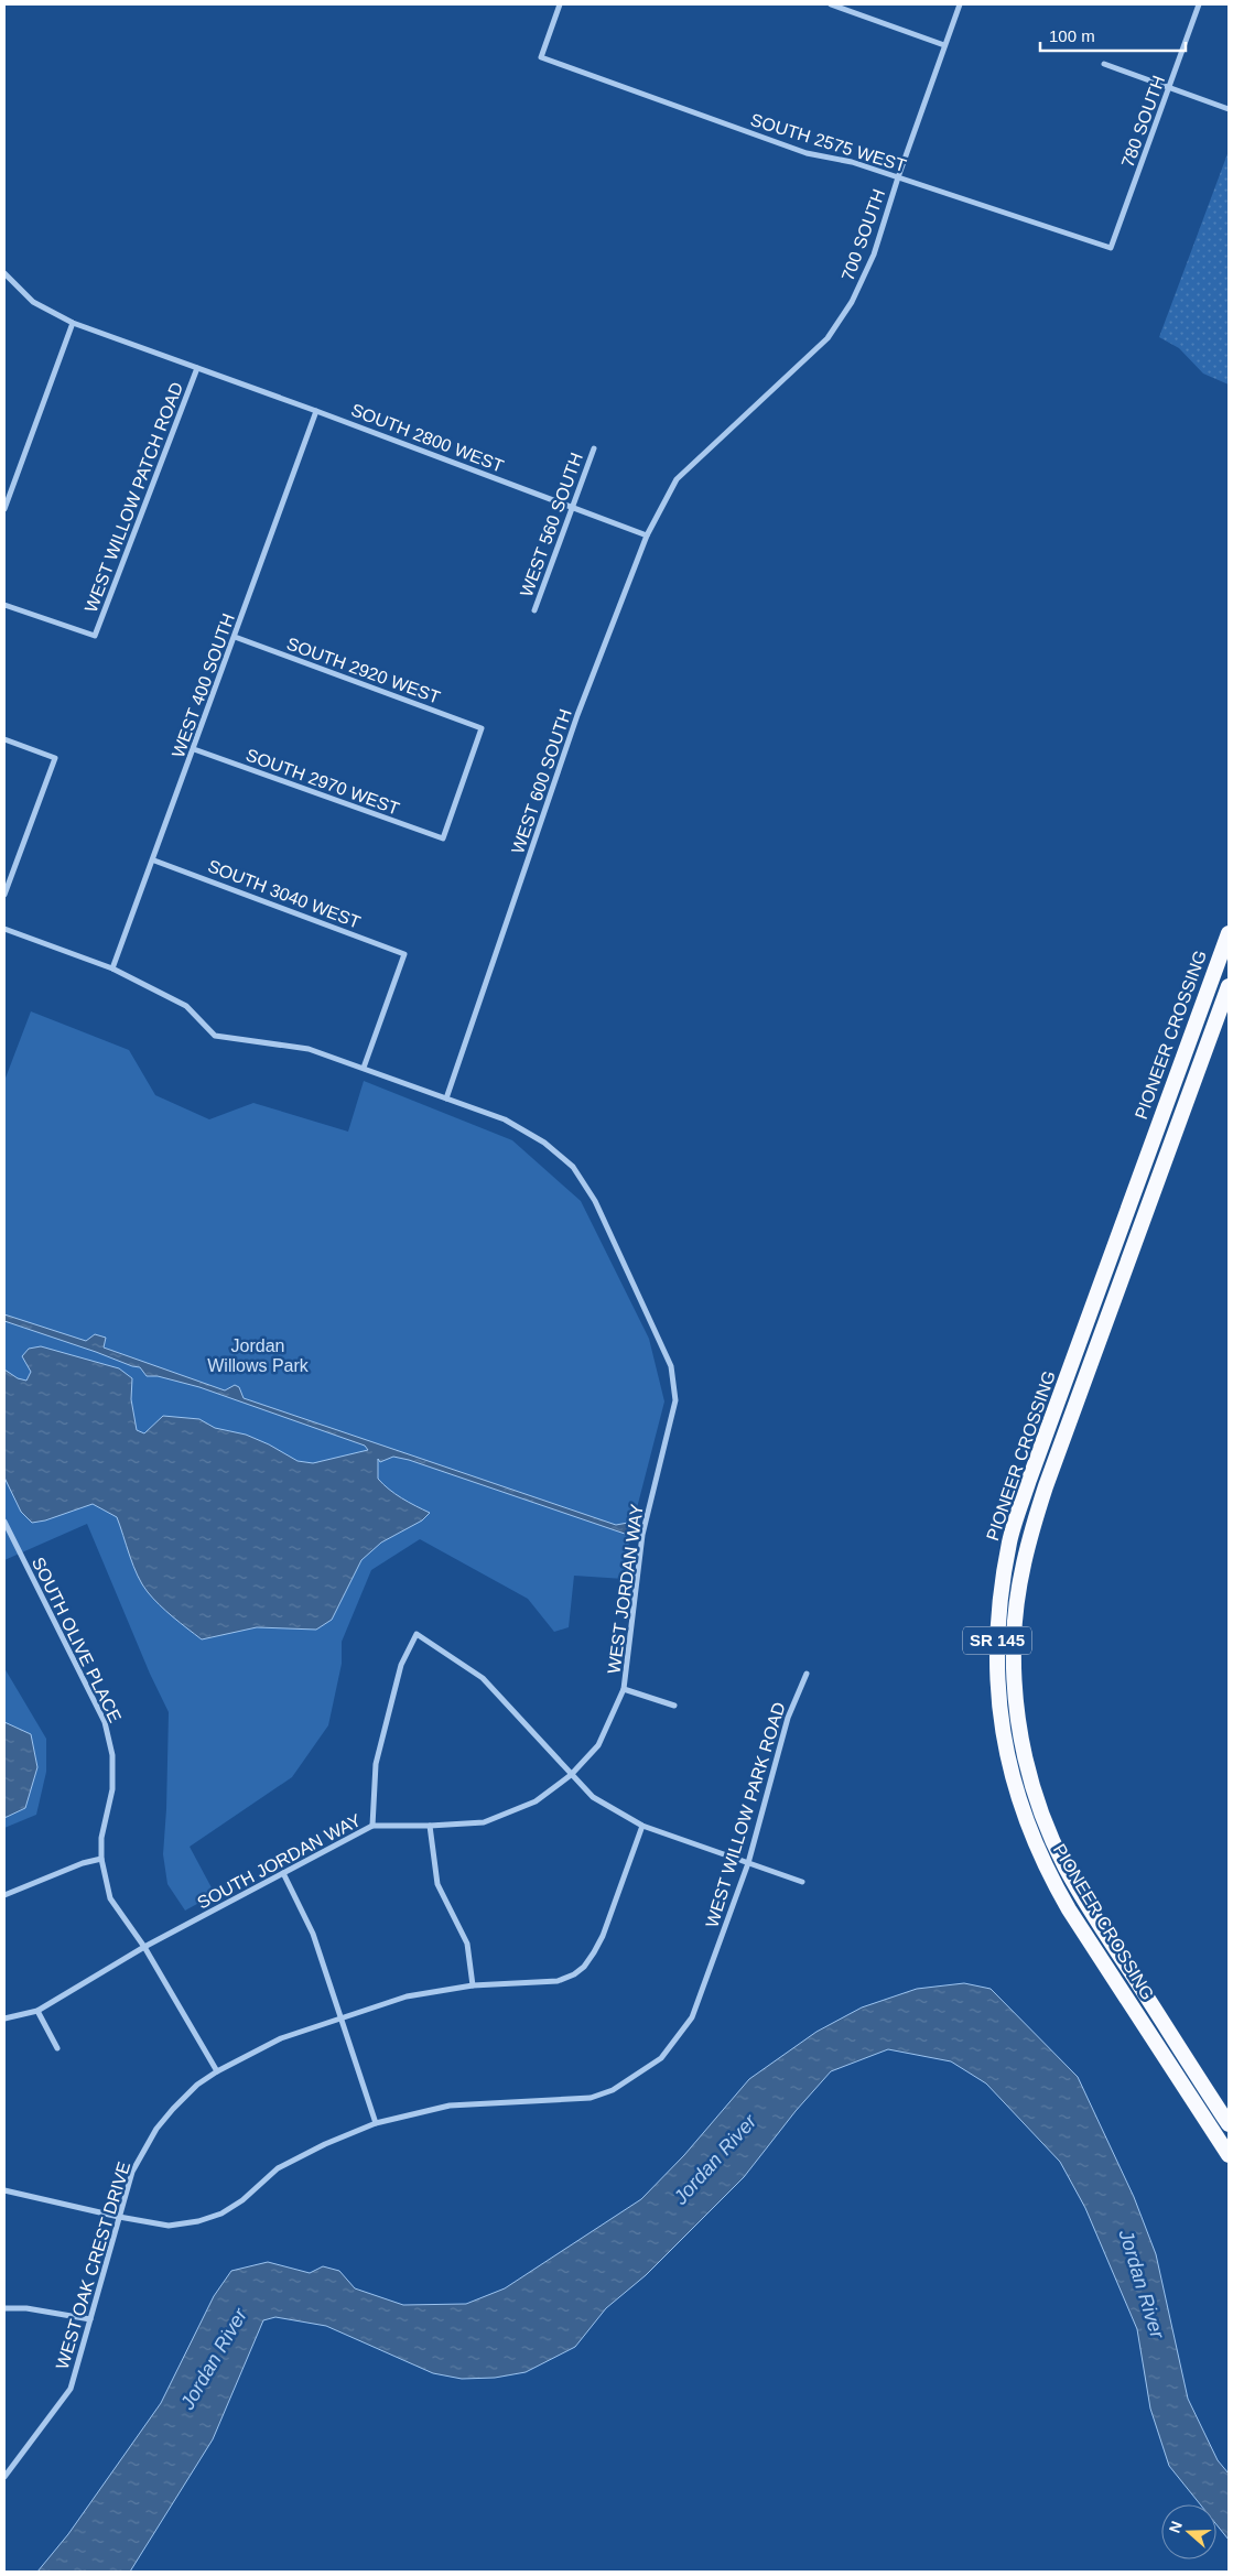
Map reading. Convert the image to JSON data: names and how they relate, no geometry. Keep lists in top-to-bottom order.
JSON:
{
  "streets": {
    "highway": ["PIONEER CROSSING", "SR 145"],
    "street": [
      "780 SOUTH",
      "SOUTH 2575 WEST",
      "700 SOUTH",
      "SOUTH 2800 WEST",
      "WEST WILLOW PATCH ROAD",
      "WEST 560 SOUTH",
      "SOUTH 2920 WEST",
      "WEST 400 SOUTH",
      "SOUTH 2970 WEST",
      "WEST 600 SOUTH",
      "SOUTH 3040 WEST",
      "WEST JORDAN WAY",
      "SOUTH OLIVE PLACE",
      "WEST WILLOW PARK ROAD",
      "SOUTH JORDAN WAY",
      "WEST OAK CREST DRIVE"
    ]
  },
  "crossings": [
    ["780 SOUTH", "SOUTH 2575 WEST"],
    ["SOUTH 2575 WEST", "700 SOUTH"],
    ["700 SOUTH", "WEST 600 SOUTH"],
    ["SOUTH 2800 WEST", "WEST WILLOW PATCH ROAD"],
    ["SOUTH 2800 WEST", "WEST 560 SOUTH"],
    ["SOUTH 2800 WEST", "WEST 400 SOUTH"],
    ["SOUTH 2800 WEST", "WEST 600 SOUTH"],
    ["SOUTH 2920 WEST", "WEST 400 SOUTH"],
    ["SOUTH 2920 WEST", "SOUTH 2970 WEST"],
    ["WEST 400 SOUTH", "SOUTH 2970 WEST"],
    ["WEST 400 SOUTH", "SOUTH 3040 WEST"],
    ["WEST 400 SOUTH", "WEST JORDAN WAY"],
    ["WEST 600 SOUTH", "WEST JORDAN WAY"],
    ["SOUTH 3040 WEST", "WEST JORDAN WAY"],
    ["WEST JORDAN WAY", "SOUTH JORDAN WAY"],
    ["SOUTH OLIVE PLACE", "SOUTH JORDAN WAY"],
    ["SOUTH OLIVE PLACE", "WEST OAK CREST DRIVE"],
    ["WEST WILLOW PARK ROAD", "WEST OAK CREST DRIVE"]
  ],
  "water": ["Jordan River"],
  "parks": ["Jordan Willows Park"],
  "scale_bar": "100 m",
  "north": "left"
}
